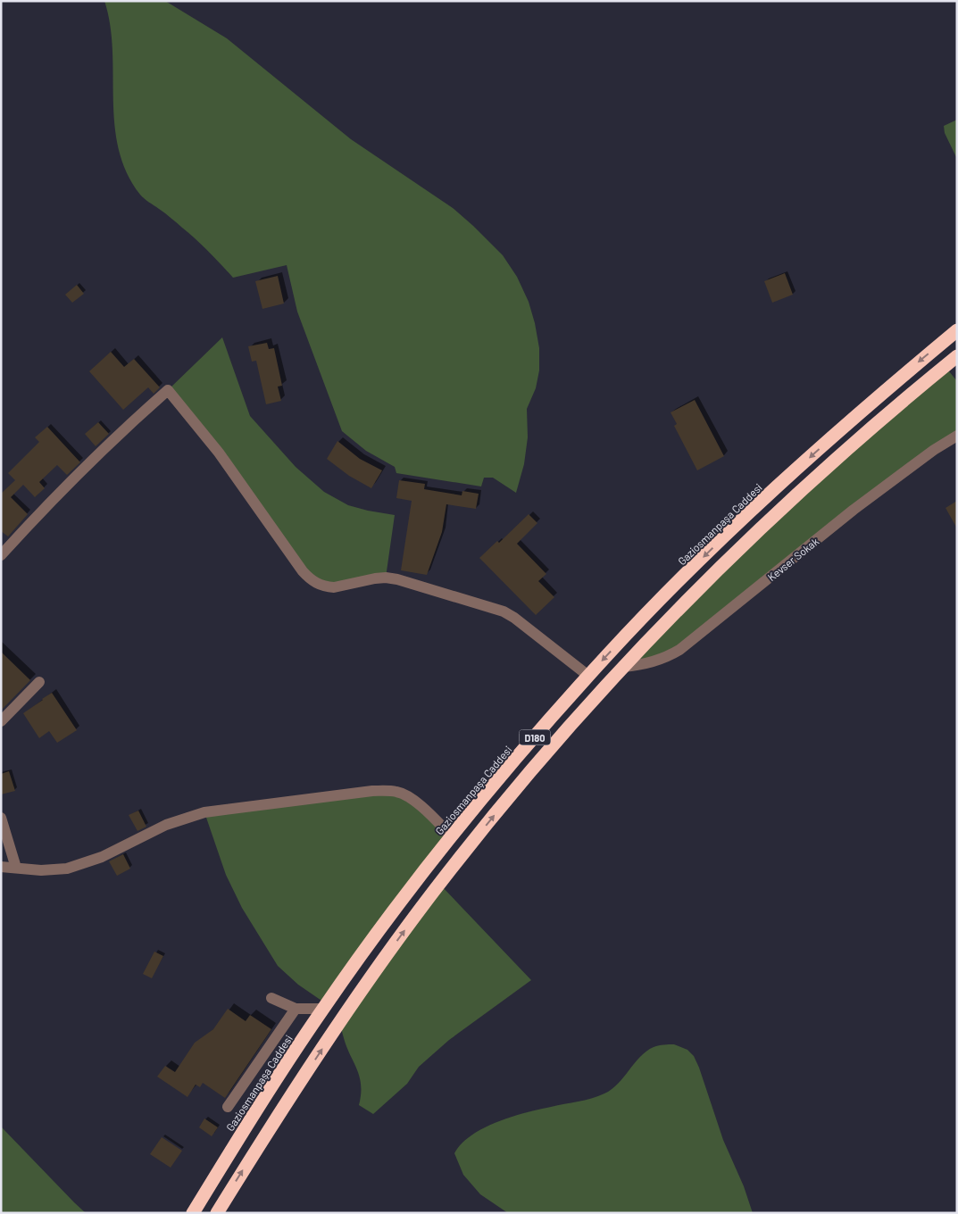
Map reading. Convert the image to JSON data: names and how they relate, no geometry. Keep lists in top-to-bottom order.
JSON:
{
  "streets": {
    "highway": ["Gaziosmanpaşa Caddesi", "D180"],
    "street": ["Kevser Sokak"]
  },
  "crossings": [
    ["Kevser Sokak", "D180"]
  ]
}
